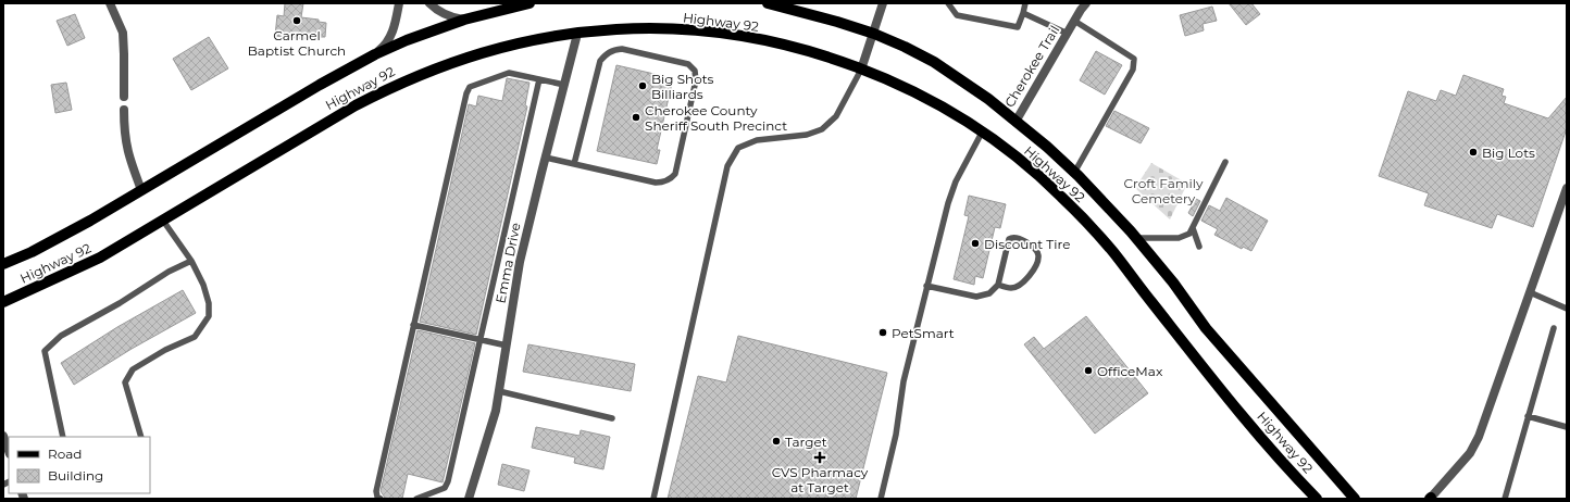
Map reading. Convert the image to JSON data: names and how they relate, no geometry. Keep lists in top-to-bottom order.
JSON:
{
  "streets": {
    "main road": ["Highway 92"],
    "street": ["Cherokee Trail", "Emma Drive"]
  },
  "crossings": [
    ["Highway 92", "Cherokee Trail"],
    ["Highway 92", "Emma Drive"]
  ],
  "parks": ["Croft Family Cemetery"],
  "places": {
    "other": [
      "Carmel Baptist Church",
      "Big Shots Billiards",
      "Cherokee County Sheriff South Precinct",
      "Big Lots",
      "Discount Tire",
      "PetSmart",
      "OfficeMax",
      "Target"
    ],
    "health": ["CVS Pharmacy at Target"]
  },
  "legend": ["Road", "Building"]
}
